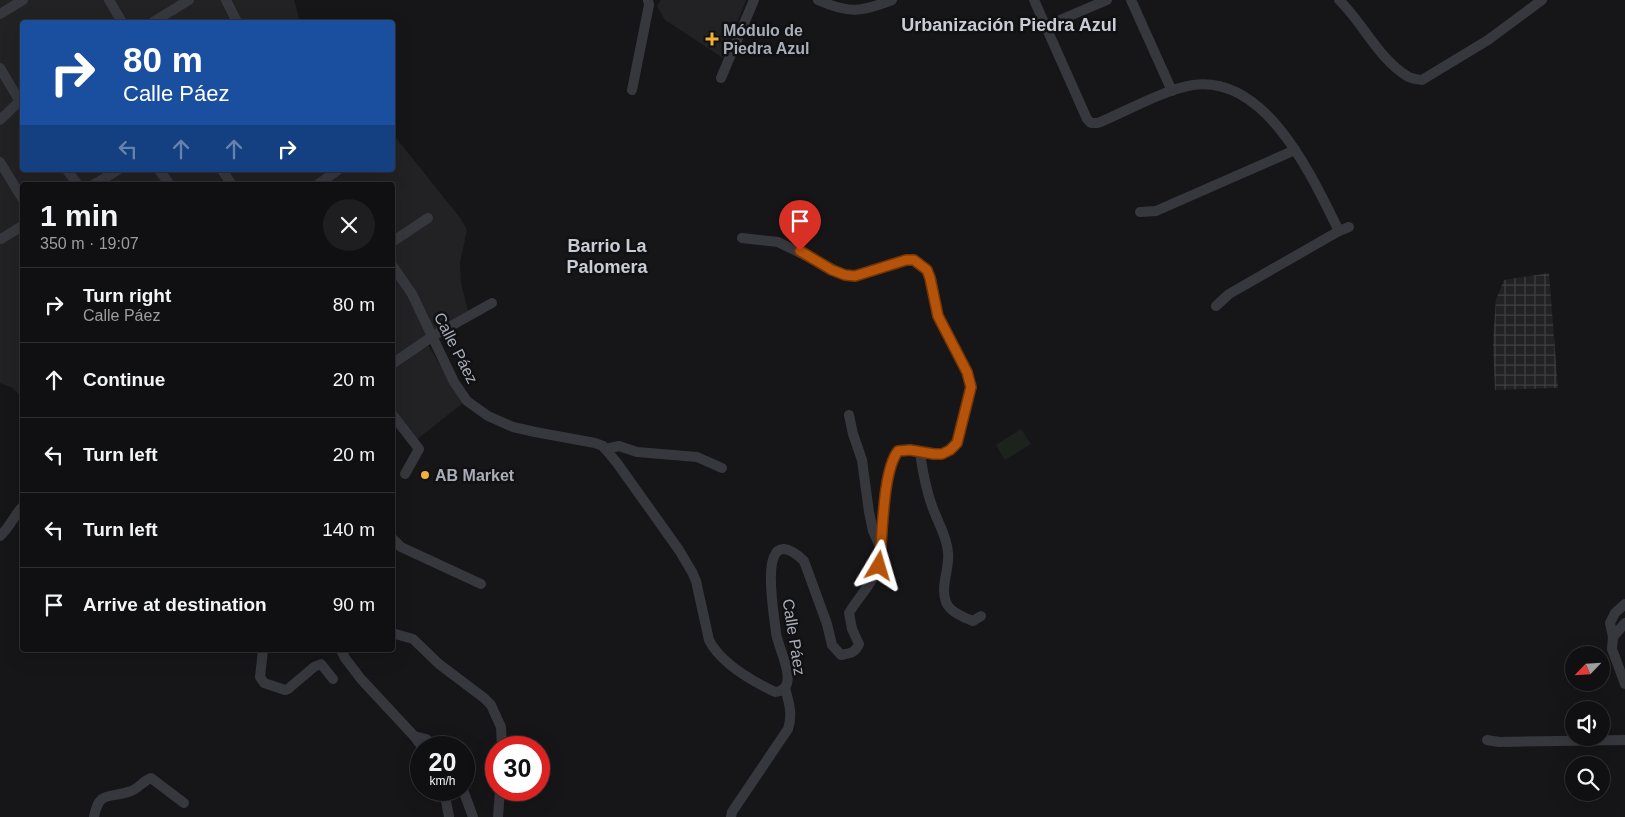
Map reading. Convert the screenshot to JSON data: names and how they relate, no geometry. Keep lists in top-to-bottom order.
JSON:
{
  "streets": {
    "street": ["Calle Páez"]
  },
  "districts": ["Urbanización Piedra Azul", "Barrio La Palomera"],
  "places": {
    "health": ["Módulo de Piedra Azul"],
    "other": ["AB Market"]
  },
  "north": "bottom left",
  "page": {
    "turn": ["80 m", "Calle Páez"],
    "heading": ["1 min", "350 m · 19:07"],
    "list": [
      {
        "name": "Turn right",
        "note": "Calle Páez",
        "value": "80 m"
      },
      {
        "name": "Continue",
        "value": "20 m"
      },
      {
        "name": "Turn left",
        "value": "20 m"
      },
      {
        "name": "Turn left",
        "value": "140 m"
      },
      {
        "name": "Arrive at destination",
        "value": "90 m"
      }
    ],
    "speed": "20 km/h",
    "limit": "30"
  }
}
